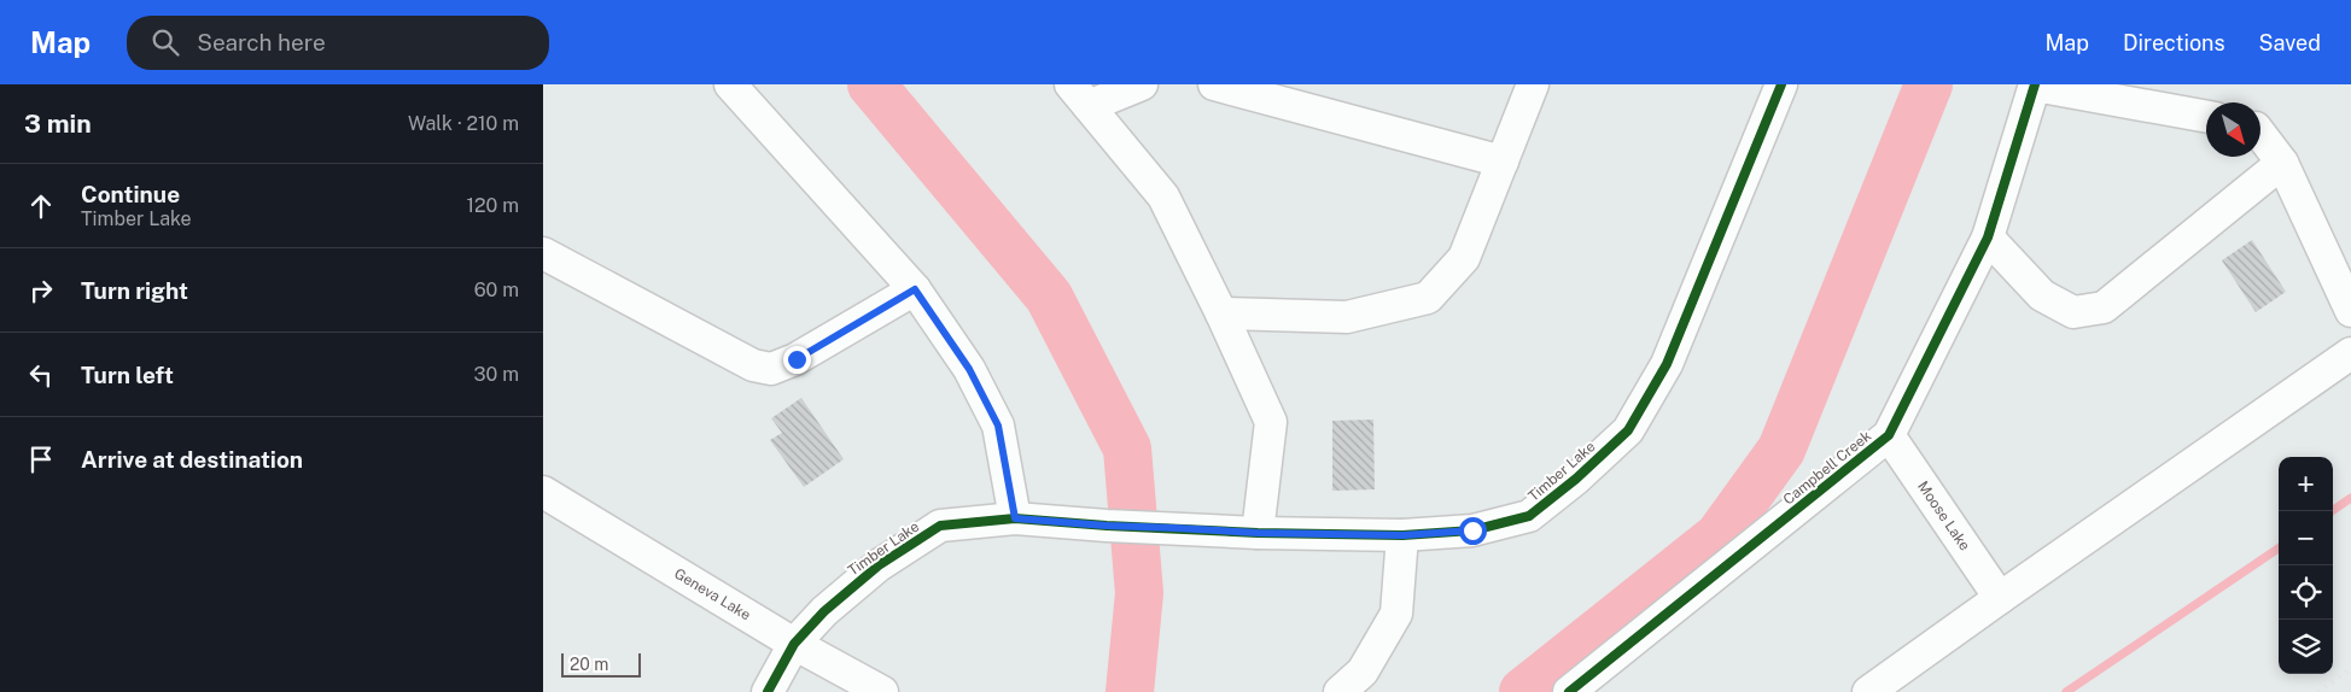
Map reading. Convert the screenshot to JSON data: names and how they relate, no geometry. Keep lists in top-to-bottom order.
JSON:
{
  "streets": {
    "street": [
      "Campbell Creek",
      "Timber Lake",
      "Moose Lake",
      "Geneva Lake"
    ]
  },
  "crossings": [
    ["Campbell Creek", "Moose Lake"],
    ["Timber Lake", "Geneva Lake"]
  ],
  "scale_bar": "20 m",
  "north": "bottom right",
  "page": {
    "header": "Map",
    "search": "Search here",
    "nav": ["Map", "Directions", "Saved"],
    "heading": ["3 min", "Walk · 210 m"],
    "list": [
      ["Continue", "Timber Lake", "120 m"],
      ["Turn right", "60 m"],
      ["Turn left", "30 m"],
      "Arrive at destination"
    ],
    "map_buttons": ["+", "−"],
    "scale": "20 m"
  }
}
